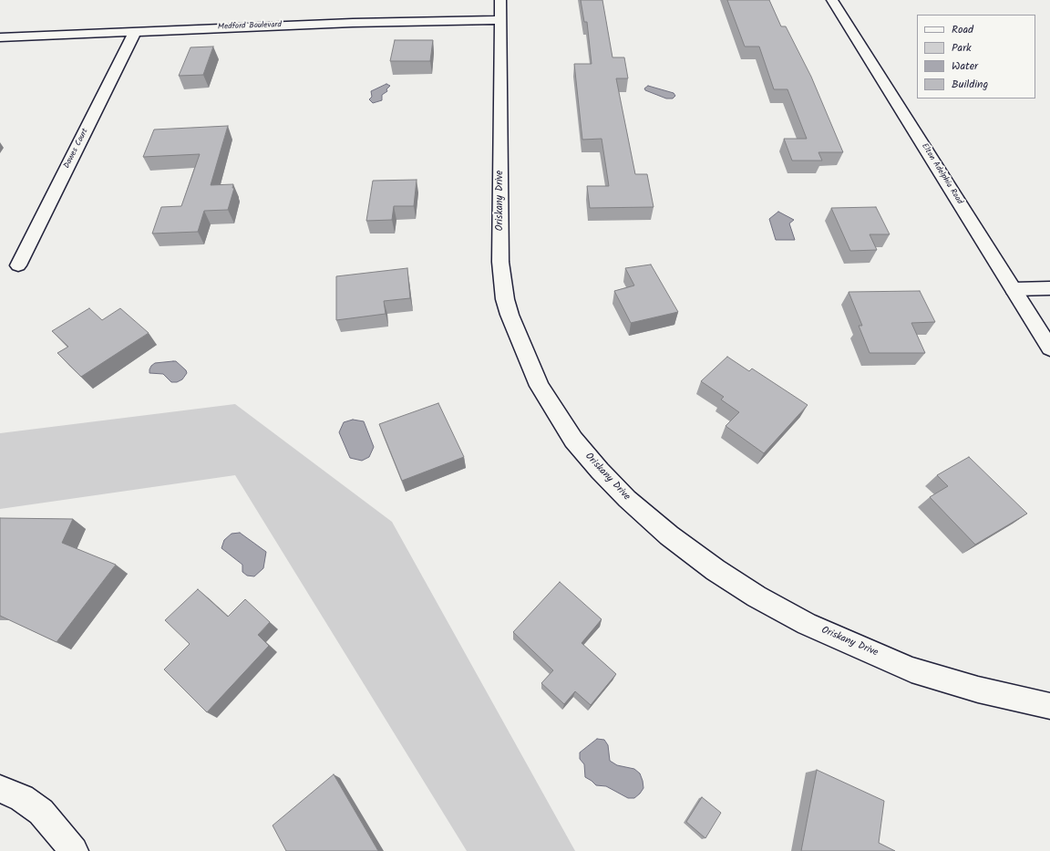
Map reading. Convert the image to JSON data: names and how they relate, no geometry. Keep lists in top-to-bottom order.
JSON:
{
  "streets": {
    "street": [
      "Medford Boulevard",
      "Dawes Court",
      "Elton Adelphia Road",
      "Oriskany Drive"
    ]
  },
  "crossings": [
    ["Medford Boulevard", "Dawes Court"],
    ["Medford Boulevard", "Oriskany Drive"]
  ],
  "legend": [
    "Road",
    "Park",
    "Water",
    "Building"
  ]
}
